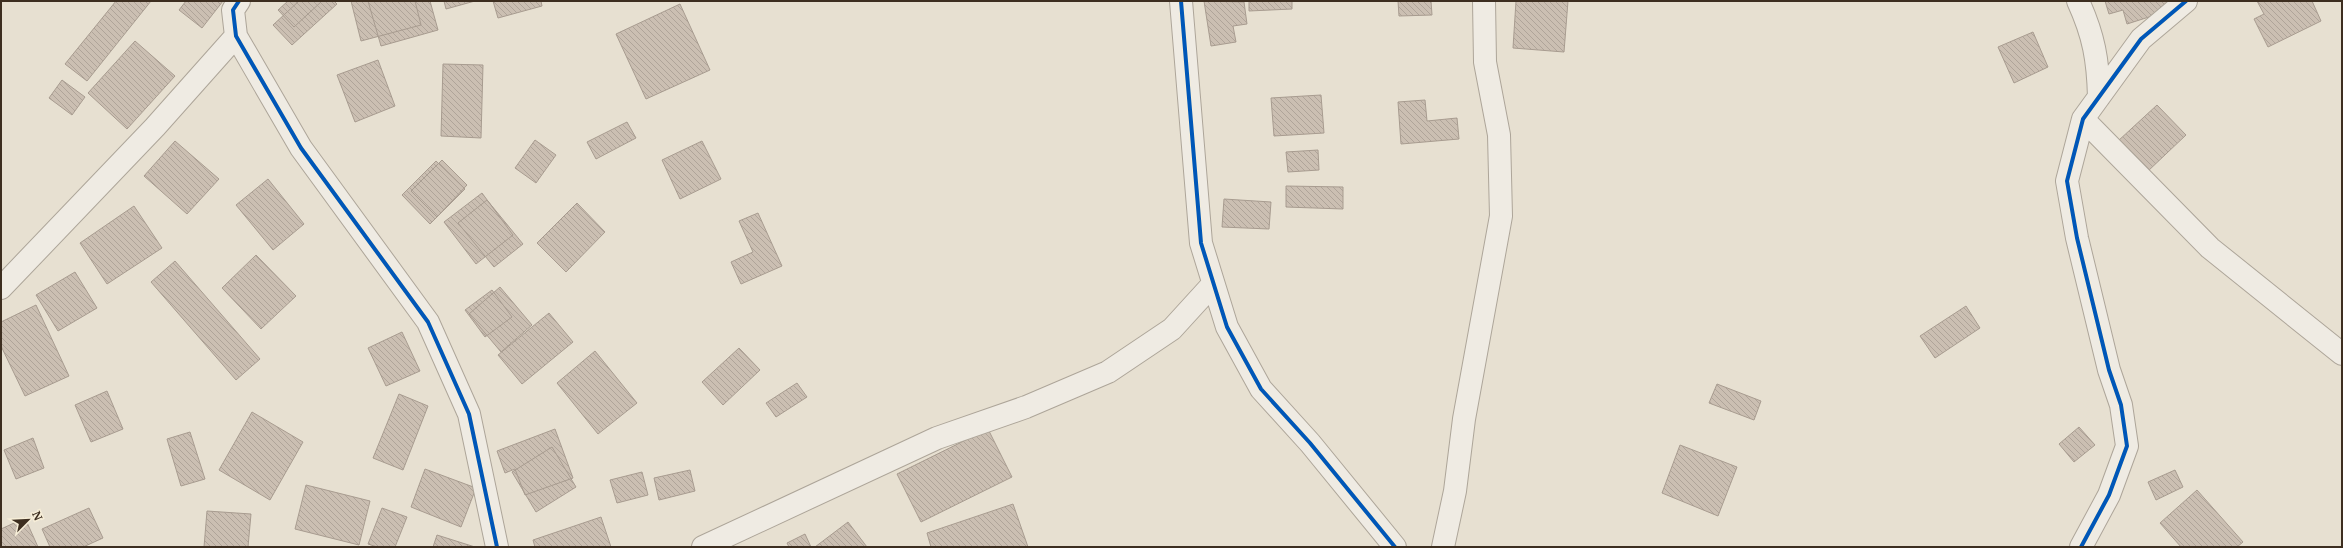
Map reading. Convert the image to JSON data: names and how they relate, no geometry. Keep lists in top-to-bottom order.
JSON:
{
  "north": "top right"
}
